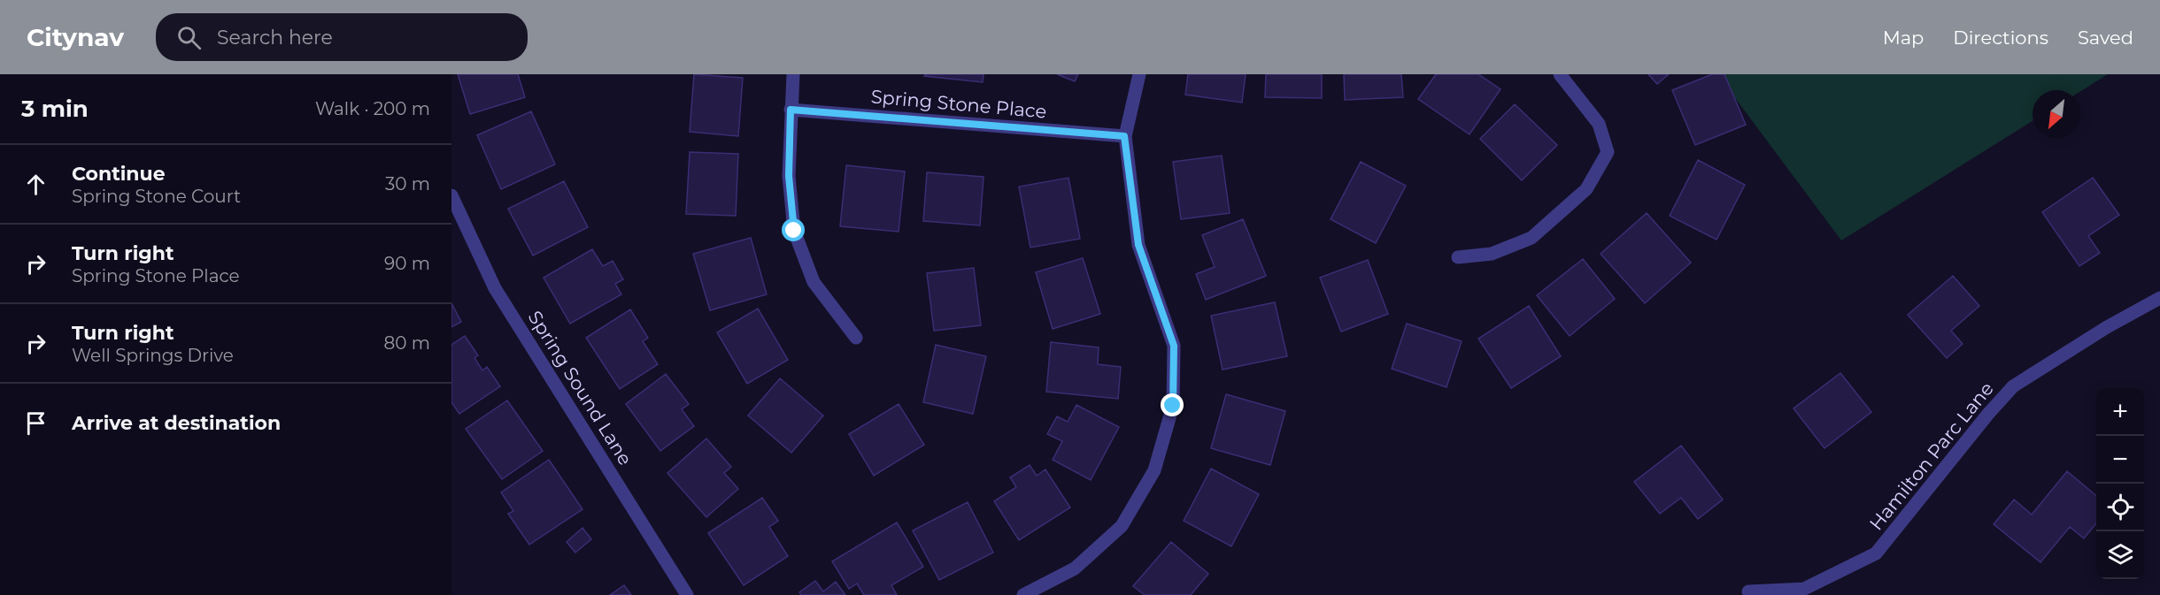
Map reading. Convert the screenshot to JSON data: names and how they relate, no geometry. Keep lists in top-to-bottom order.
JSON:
{
  "streets": {
    "street": ["Spring Stone Place", "Spring Sound Lane", "Hamilton Parc Lane"]
  },
  "north": "bottom left",
  "page": {
    "header": "Citynav",
    "search": "Search here",
    "nav": ["Map", "Directions", "Saved"],
    "heading": ["3 min", "Walk · 200 m"],
    "list": [
      ["Continue", "Spring Stone Court", "30 m"],
      ["Turn right", "Spring Stone Place", "90 m"],
      ["Turn right", "Well Springs Drive", "80 m"],
      "Arrive at destination"
    ],
    "map_buttons": ["+", "−"]
  }
}
